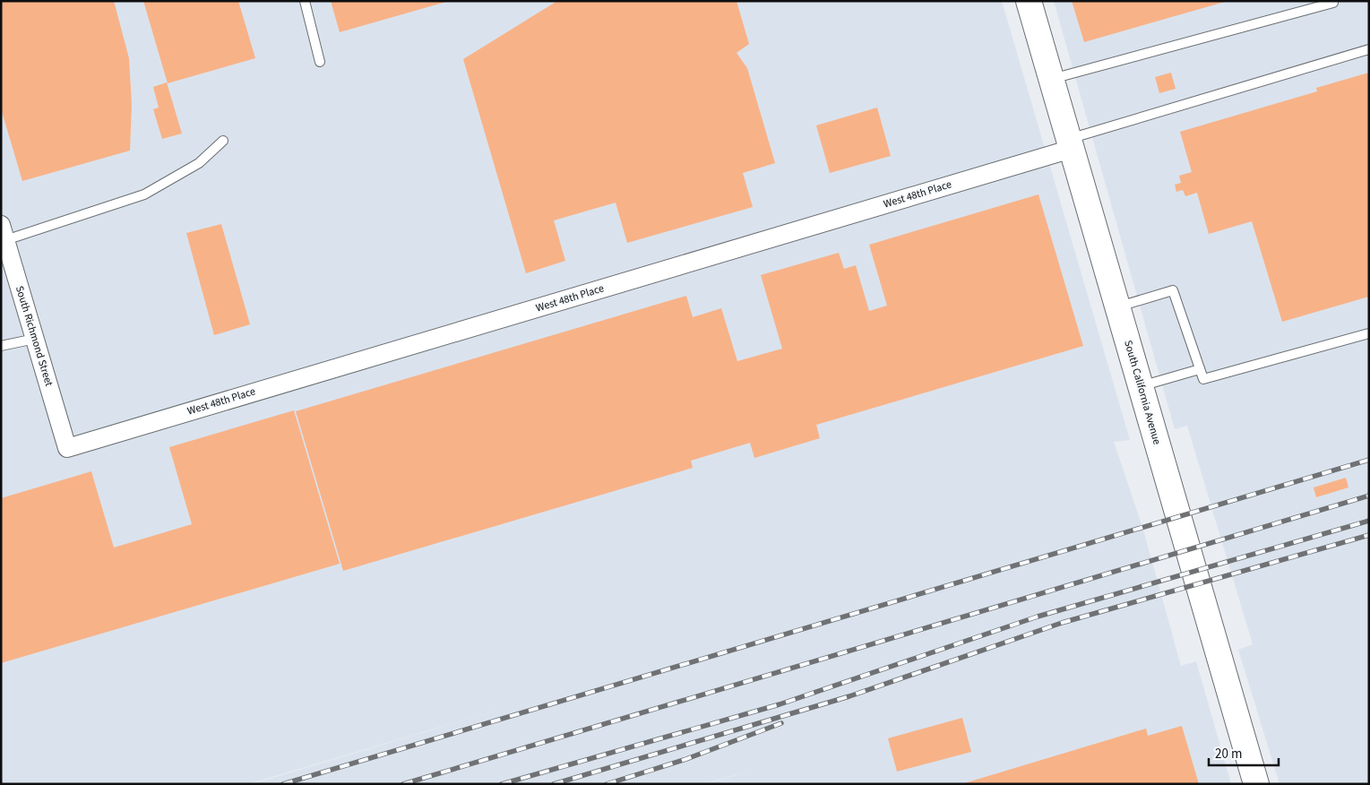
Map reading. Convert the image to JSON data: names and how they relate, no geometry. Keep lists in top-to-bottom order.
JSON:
{
  "streets": {
    "street": ["West 48th Place", "South Richmond Street", "South California Avenue"]
  },
  "crossings": [
    ["West 48th Place", "South Richmond Street"],
    ["West 48th Place", "South California Avenue"]
  ],
  "scale_bar": "20 m"
}
